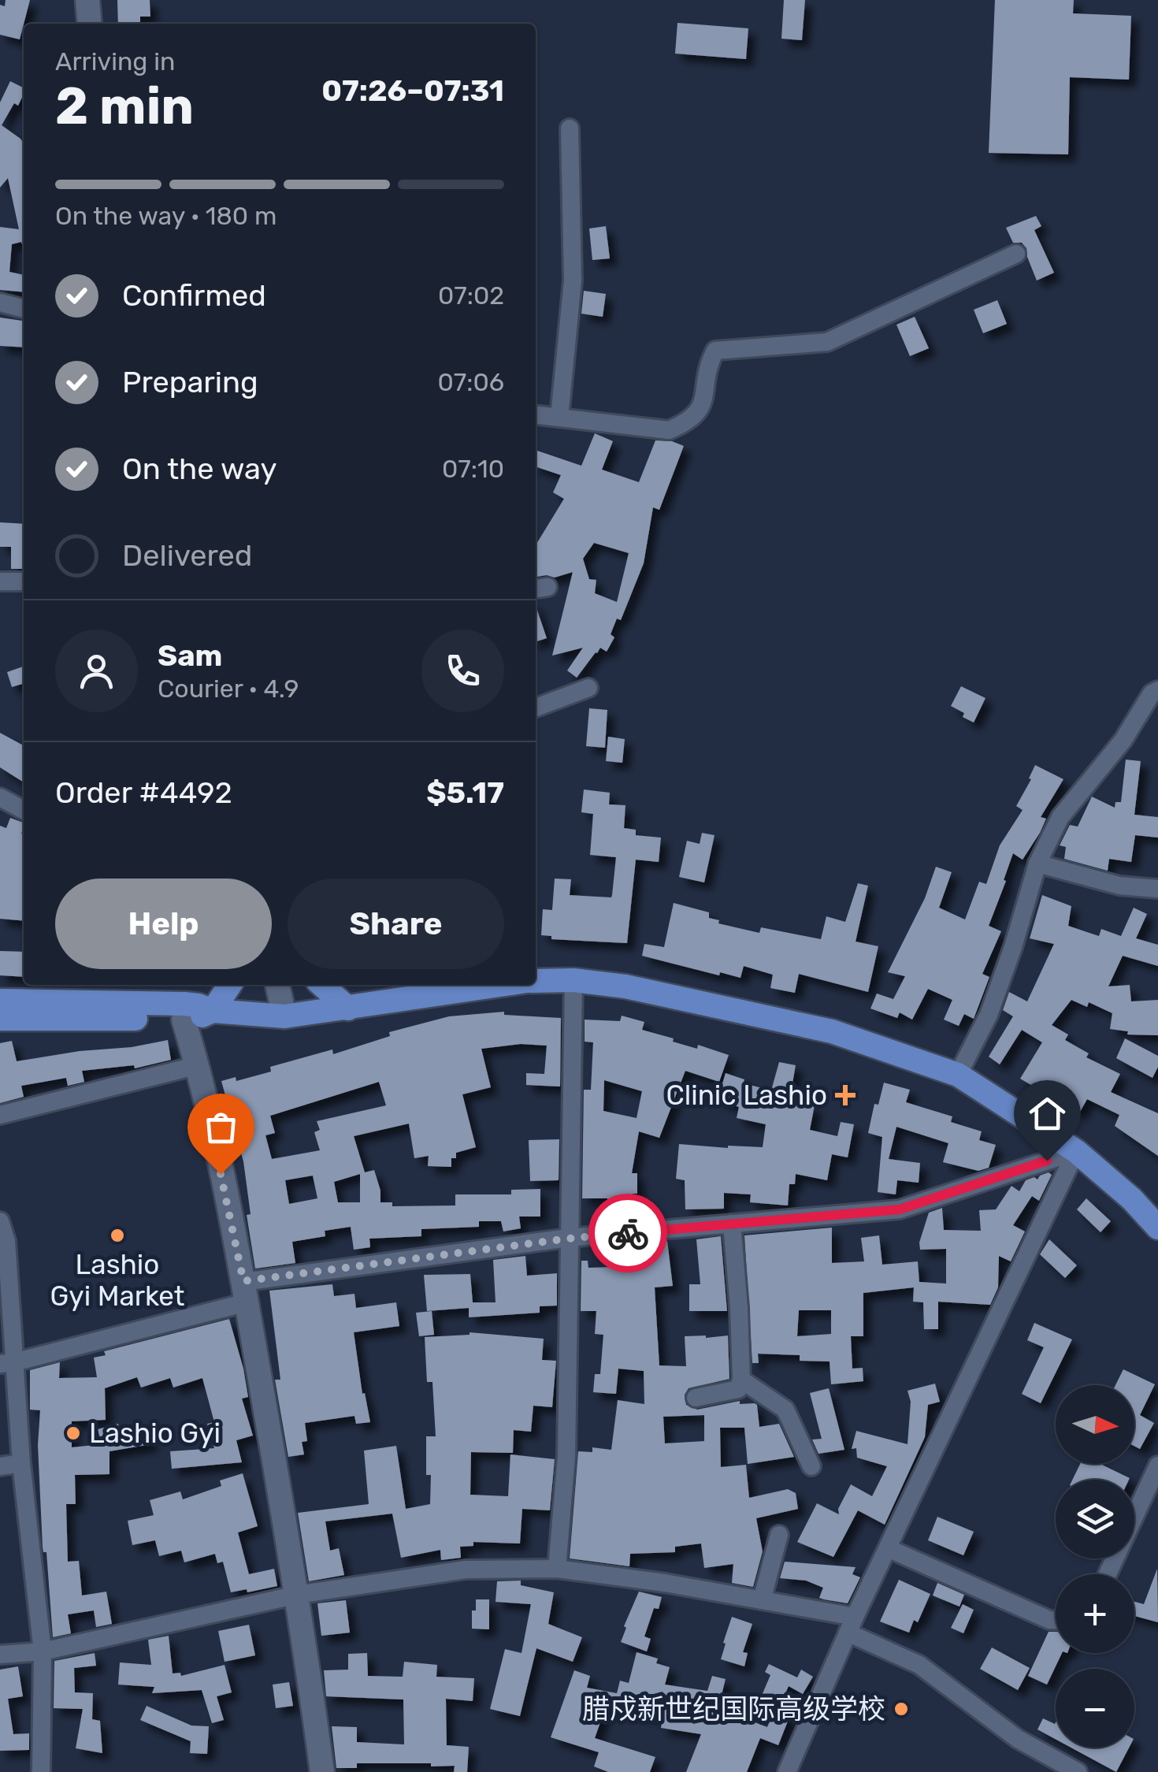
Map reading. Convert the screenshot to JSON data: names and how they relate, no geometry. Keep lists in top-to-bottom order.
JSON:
{
  "places": {
    "health": ["Clinic Lashio"],
    "other": ["Lashio Gyi Market", "Lashio Gyi", "腊戍新世纪国际高级学校"]
  },
  "north": "right",
  "page": {
    "heading": ["2 min", "Arriving in", "07:26–07:31"],
    "panel": [
      "Sam",
      "Courier · 4.9",
      "Order #4492",
      "$5.17"
    ],
    "bar": "On the way · 180 m",
    "list": [
      ["Confirmed", "07:02"],
      ["Preparing", "07:06"],
      ["On the way", "07:10"],
      "Delivered"
    ],
    "buttons": ["Help", "Share"],
    "map_buttons": ["+", "−"]
  }
}
